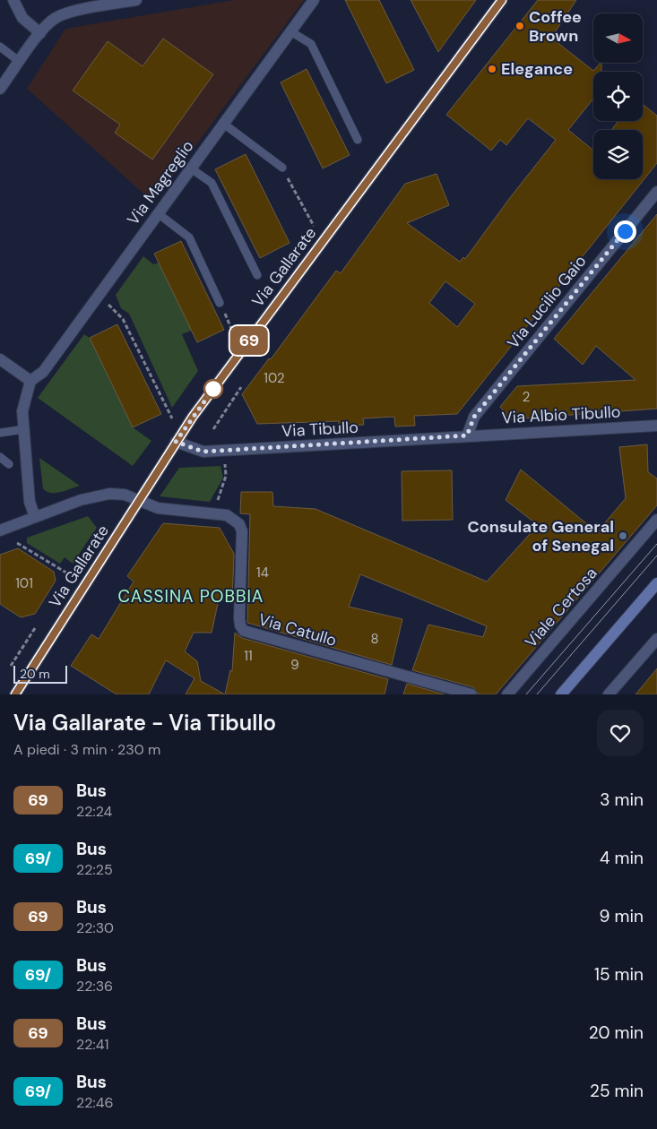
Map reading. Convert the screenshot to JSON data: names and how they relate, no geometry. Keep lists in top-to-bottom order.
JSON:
{
  "streets": {
    "street": [
      "Via Magreglio",
      "Via Gallarate",
      "Via Lucilio Gaio",
      "Via Albio Tibullo",
      "Via Tibullo",
      "Viale Certosa",
      "Via Catullo"
    ]
  },
  "crossings": [
    ["Via Gallarate", "Via Tibullo"],
    ["Via Gallarate", "Via Catullo"],
    ["Via Lucilio Gaio", "Via Albio Tibullo"],
    ["Via Lucilio Gaio", "Via Tibullo"],
    ["Via Albio Tibullo", "Via Tibullo"]
  ],
  "districts": ["CASSINA POBBIA"],
  "places": ["Coffee Brown", "Elegance", "Consulate General of Senegal"],
  "lines": ["bus line 69"],
  "house_numbers": [
    "102",
    "2",
    "14",
    "101",
    "8",
    "11",
    "9"
  ],
  "scale_bar": "20 m",
  "north": "right",
  "page": {
    "on_map": "69",
    "scale": "20 m",
    "heading": ["Via Gallarate - Via Tibullo", "A piedi · 3 min · 230 m"],
    "list": [
      {
        "mark": "69",
        "name": "Bus",
        "note": "22:24",
        "value": "3 min"
      },
      {
        "mark": "69/",
        "name": "Bus",
        "note": "22:25",
        "value": "4 min"
      },
      {
        "mark": "69",
        "name": "Bus",
        "note": "22:30",
        "value": "9 min"
      },
      {
        "mark": "69/",
        "name": "Bus",
        "note": "22:36",
        "value": "15 min"
      },
      {
        "mark": "69",
        "name": "Bus",
        "note": "22:41",
        "value": "20 min"
      },
      {
        "mark": "69/",
        "name": "Bus",
        "note": "22:46",
        "value": "25 min"
      }
    ]
  }
}
